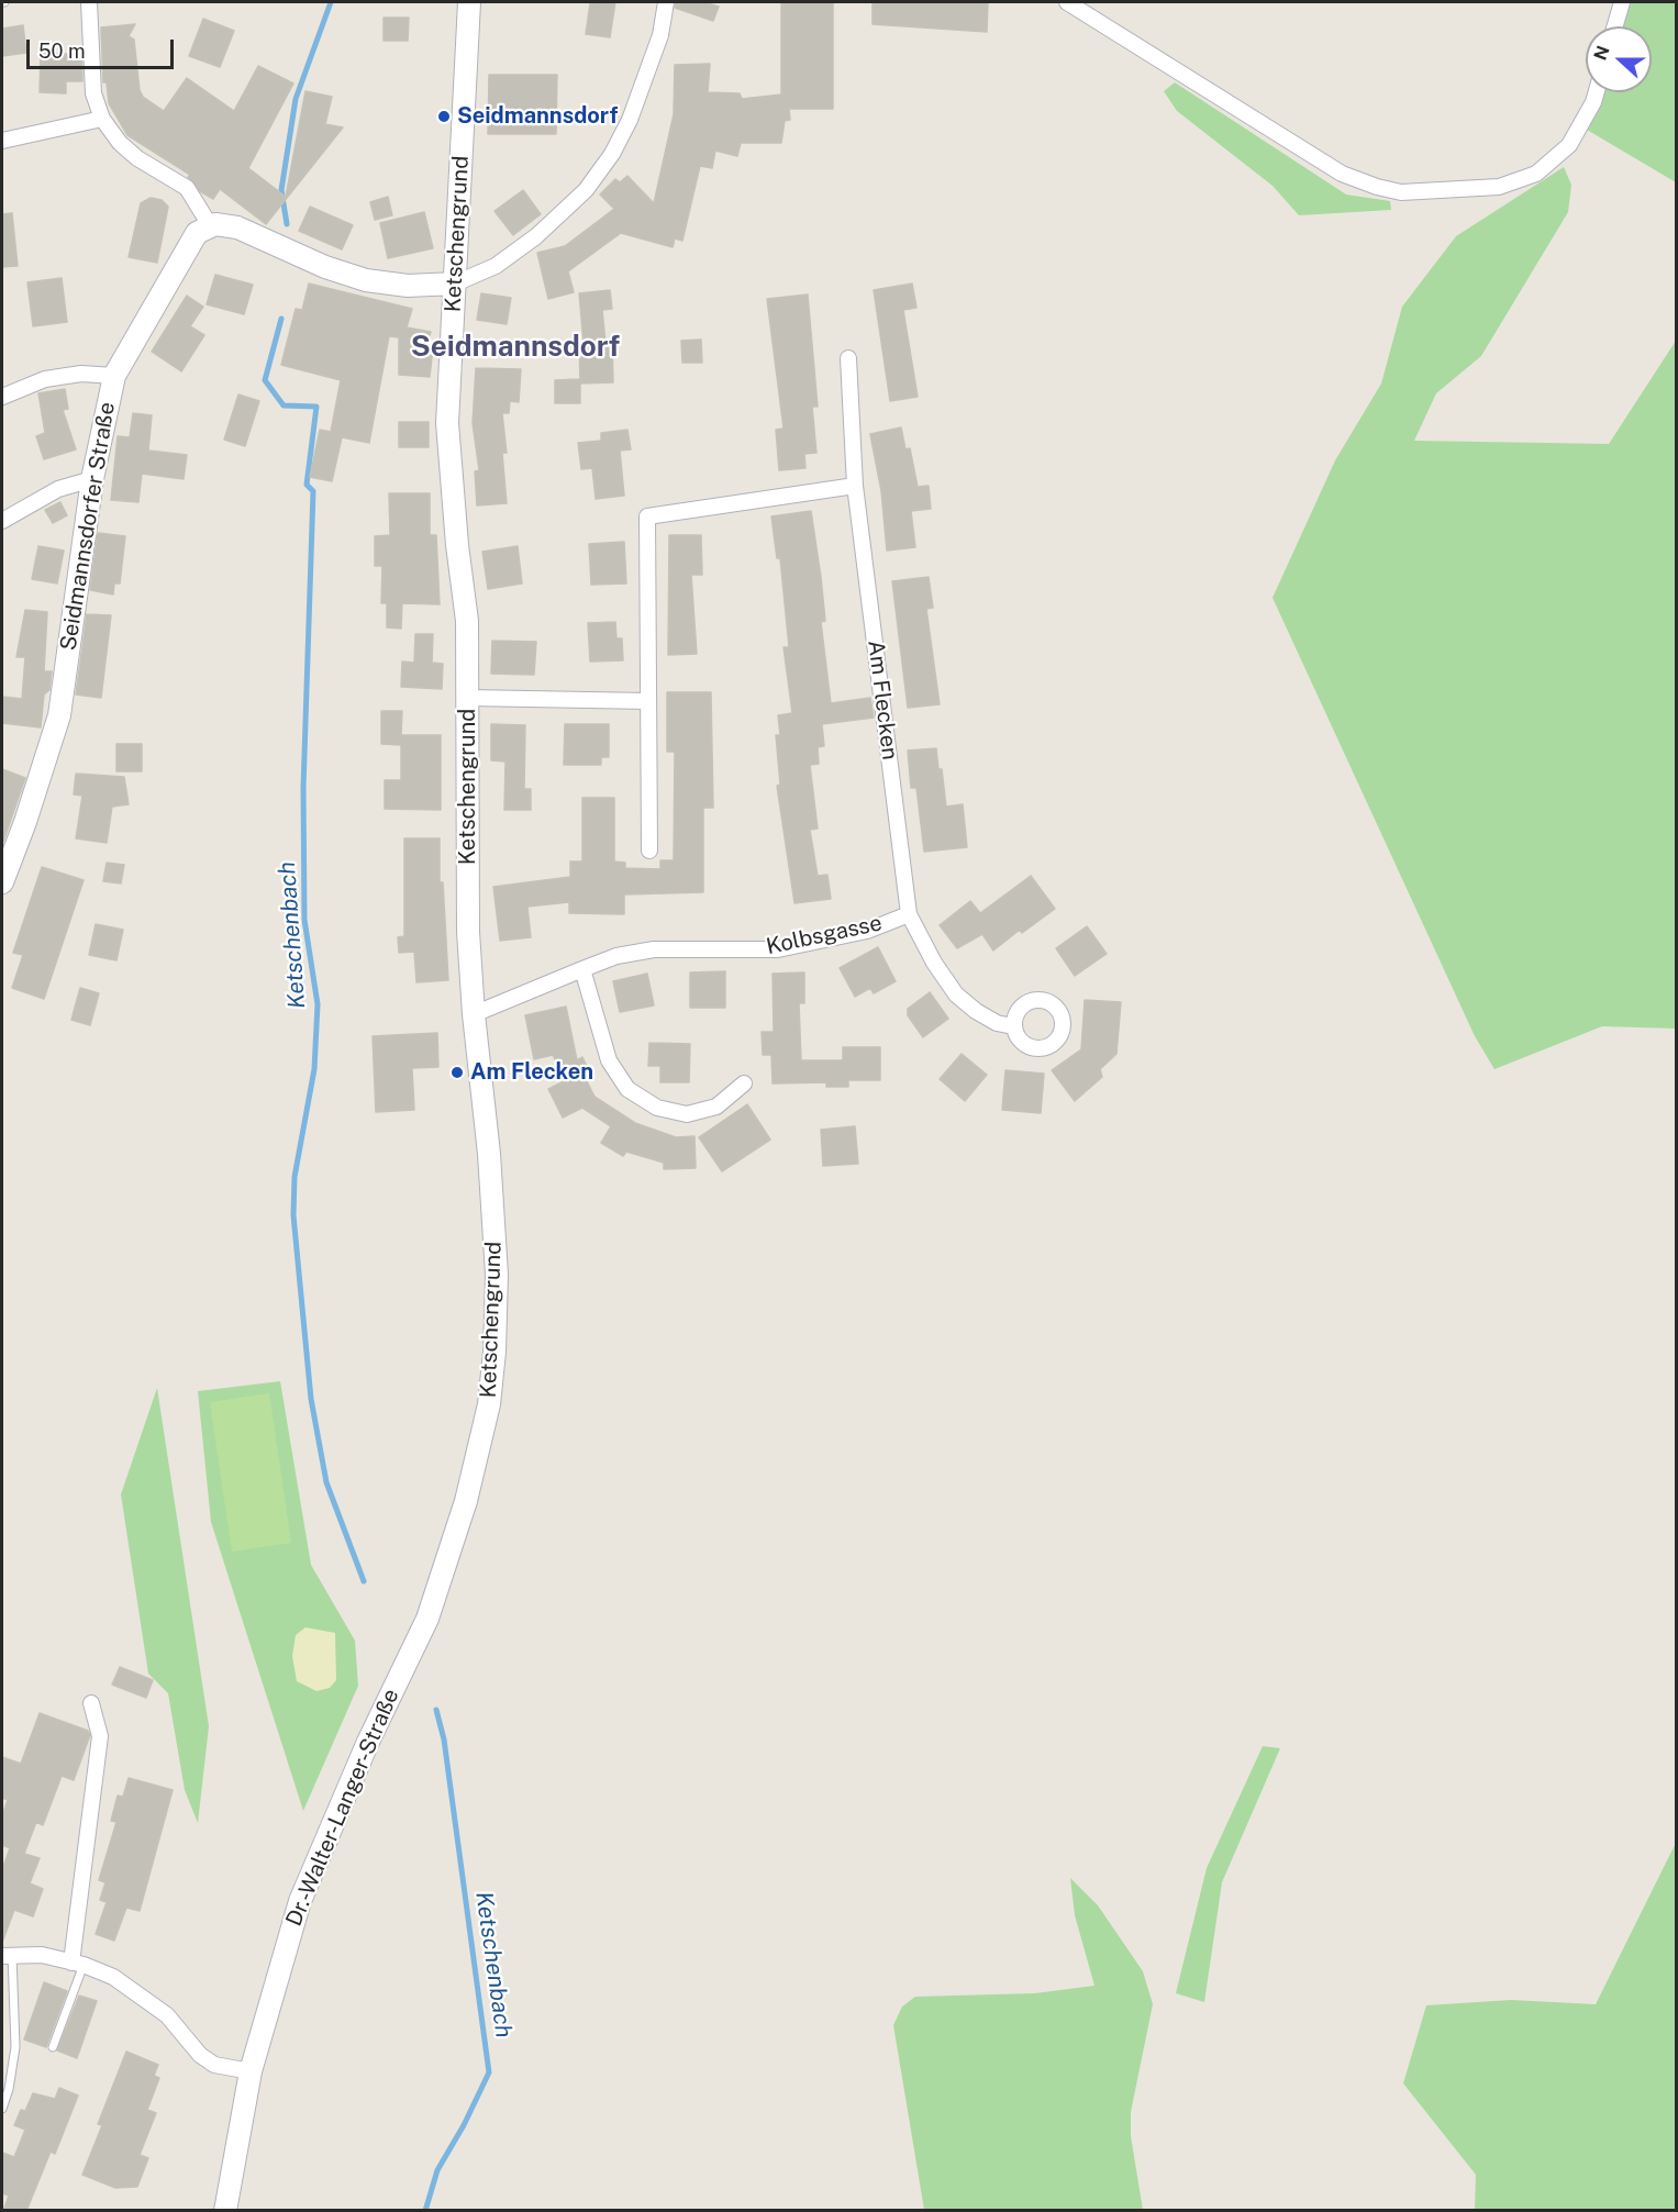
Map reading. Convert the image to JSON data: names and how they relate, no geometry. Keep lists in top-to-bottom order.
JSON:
{
  "streets": {
    "street": [
      "Ketschengrund",
      "Seidmannsdorfer Straße",
      "Am Flecken",
      "Kolbsgasse",
      "Dr.-Walter-Langer-Straße"
    ]
  },
  "crossings": [
    ["Ketschengrund", "Kolbsgasse"],
    ["Ketschengrund", "Dr.-Walter-Langer-Straße"],
    ["Am Flecken", "Kolbsgasse"]
  ],
  "districts": ["Seidmannsdorf"],
  "water": ["Ketschenbach"],
  "places": ["Seidmannsdorf", "Am Flecken"],
  "scale_bar": "50 m",
  "north": "left"
}
